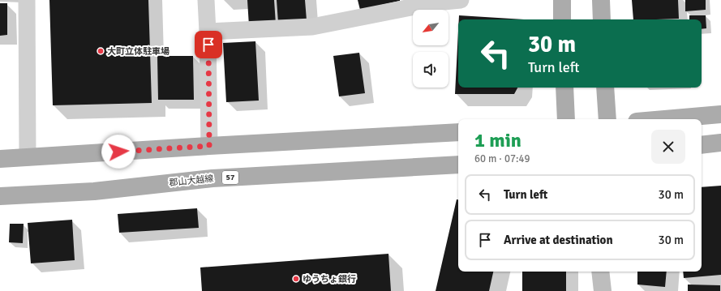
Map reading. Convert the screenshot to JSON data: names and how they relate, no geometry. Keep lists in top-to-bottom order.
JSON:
{
  "streets": {
    "main road": ["57", "郡山大越線"]
  },
  "places": ["大町立体駐車場", "ゆうちょ銀行"],
  "north": "bottom left",
  "page": {
    "turn": ["30 m", "Turn left"],
    "heading": ["1 min", "60 m · 07:49"],
    "list": [
      {
        "name": "Turn left",
        "value": "30 m"
      },
      {
        "name": "Arrive at destination",
        "value": "30 m"
      }
    ]
  }
}
